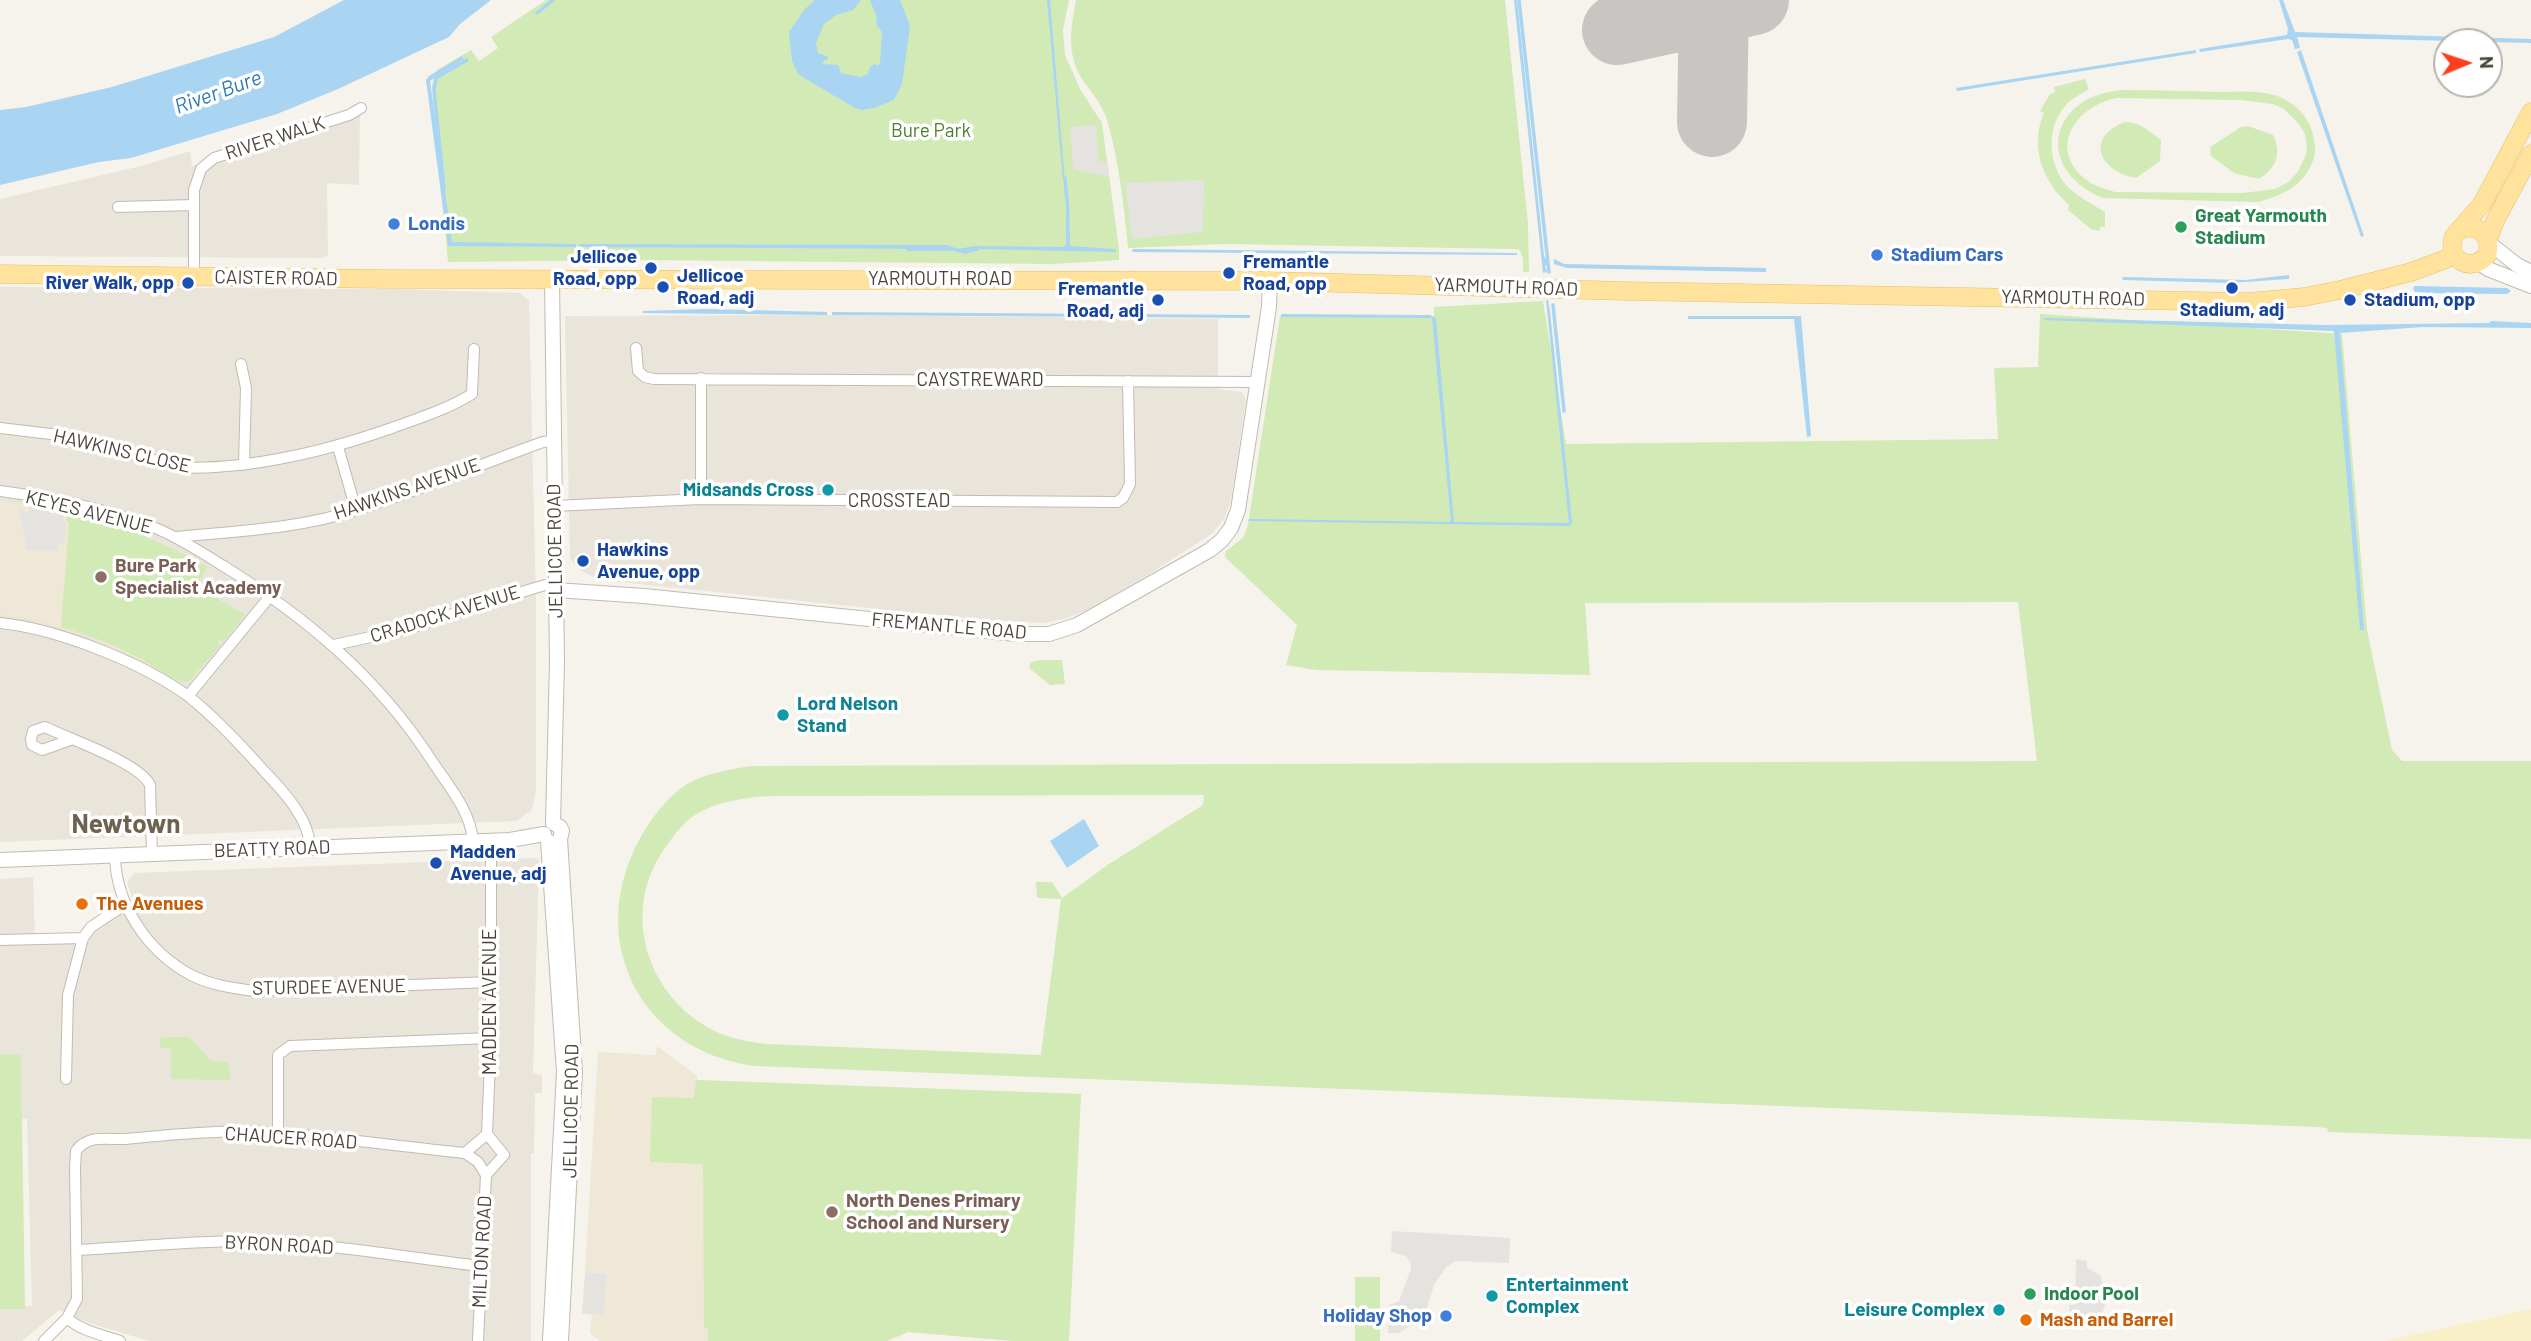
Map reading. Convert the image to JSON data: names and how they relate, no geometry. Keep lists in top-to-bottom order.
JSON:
{
  "streets": {
    "main road": ["CAISTER ROAD", "YARMOUTH ROAD"],
    "street": [
      "RIVER WALK",
      "CAYSTREWARD",
      "HAWKINS CLOSE",
      "HAWKINS AVENUE",
      "CROSSTEAD",
      "KEYES AVENUE",
      "JELLICOE ROAD",
      "CRADOCK AVENUE",
      "FREMANTLE ROAD",
      "BEATTY ROAD",
      "STURDEE AVENUE",
      "MADDEN AVENUE",
      "CHAUCER ROAD",
      "BYRON ROAD",
      "MILTON ROAD"
    ]
  },
  "crossings": [
    ["RIVER WALK", "CAISTER ROAD"],
    ["CAISTER ROAD", "YARMOUTH ROAD"],
    ["CAISTER ROAD", "JELLICOE ROAD"],
    ["YARMOUTH ROAD", "JELLICOE ROAD"],
    ["YARMOUTH ROAD", "FREMANTLE ROAD"],
    ["CAYSTREWARD", "CROSSTEAD"],
    ["CAYSTREWARD", "FREMANTLE ROAD"],
    ["HAWKINS AVENUE", "KEYES AVENUE"],
    ["HAWKINS AVENUE", "JELLICOE ROAD"],
    ["CROSSTEAD", "JELLICOE ROAD"],
    ["KEYES AVENUE", "CRADOCK AVENUE"],
    ["KEYES AVENUE", "BEATTY ROAD"],
    ["JELLICOE ROAD", "CRADOCK AVENUE"],
    ["JELLICOE ROAD", "FREMANTLE ROAD"],
    ["JELLICOE ROAD", "BEATTY ROAD"],
    ["CRADOCK AVENUE", "FREMANTLE ROAD"],
    ["BEATTY ROAD", "STURDEE AVENUE"],
    ["BEATTY ROAD", "MADDEN AVENUE"],
    ["STURDEE AVENUE", "MADDEN AVENUE"],
    ["MADDEN AVENUE", "MILTON ROAD"],
    ["CHAUCER ROAD", "BYRON ROAD"],
    ["BYRON ROAD", "MILTON ROAD"]
  ],
  "districts": ["Newtown"],
  "water": ["River Bure"],
  "parks": ["Bure Park"],
  "places": [
    "Londis",
    "Great Yarmouth Stadium",
    "Stadium Cars",
    "Jellicoe Road, opp",
    "Fremantle Road, opp",
    "River Walk, opp",
    "Jellicoe Road, adj",
    "Stadium, adj",
    "Fremantle Road, adj",
    "Stadium, opp",
    "Midsands Cross",
    "Hawkins Avenue, opp",
    "Bure Park Specialist Academy",
    "Lord Nelson Stand",
    "Madden Avenue, adj",
    "The Avenues",
    "North Denes Primary School and Nursery",
    "Indoor Pool",
    "Entertainment Complex",
    "Leisure Complex",
    "Holiday Shop",
    "Mash and Barrel"
  ],
  "north": "right"
}
